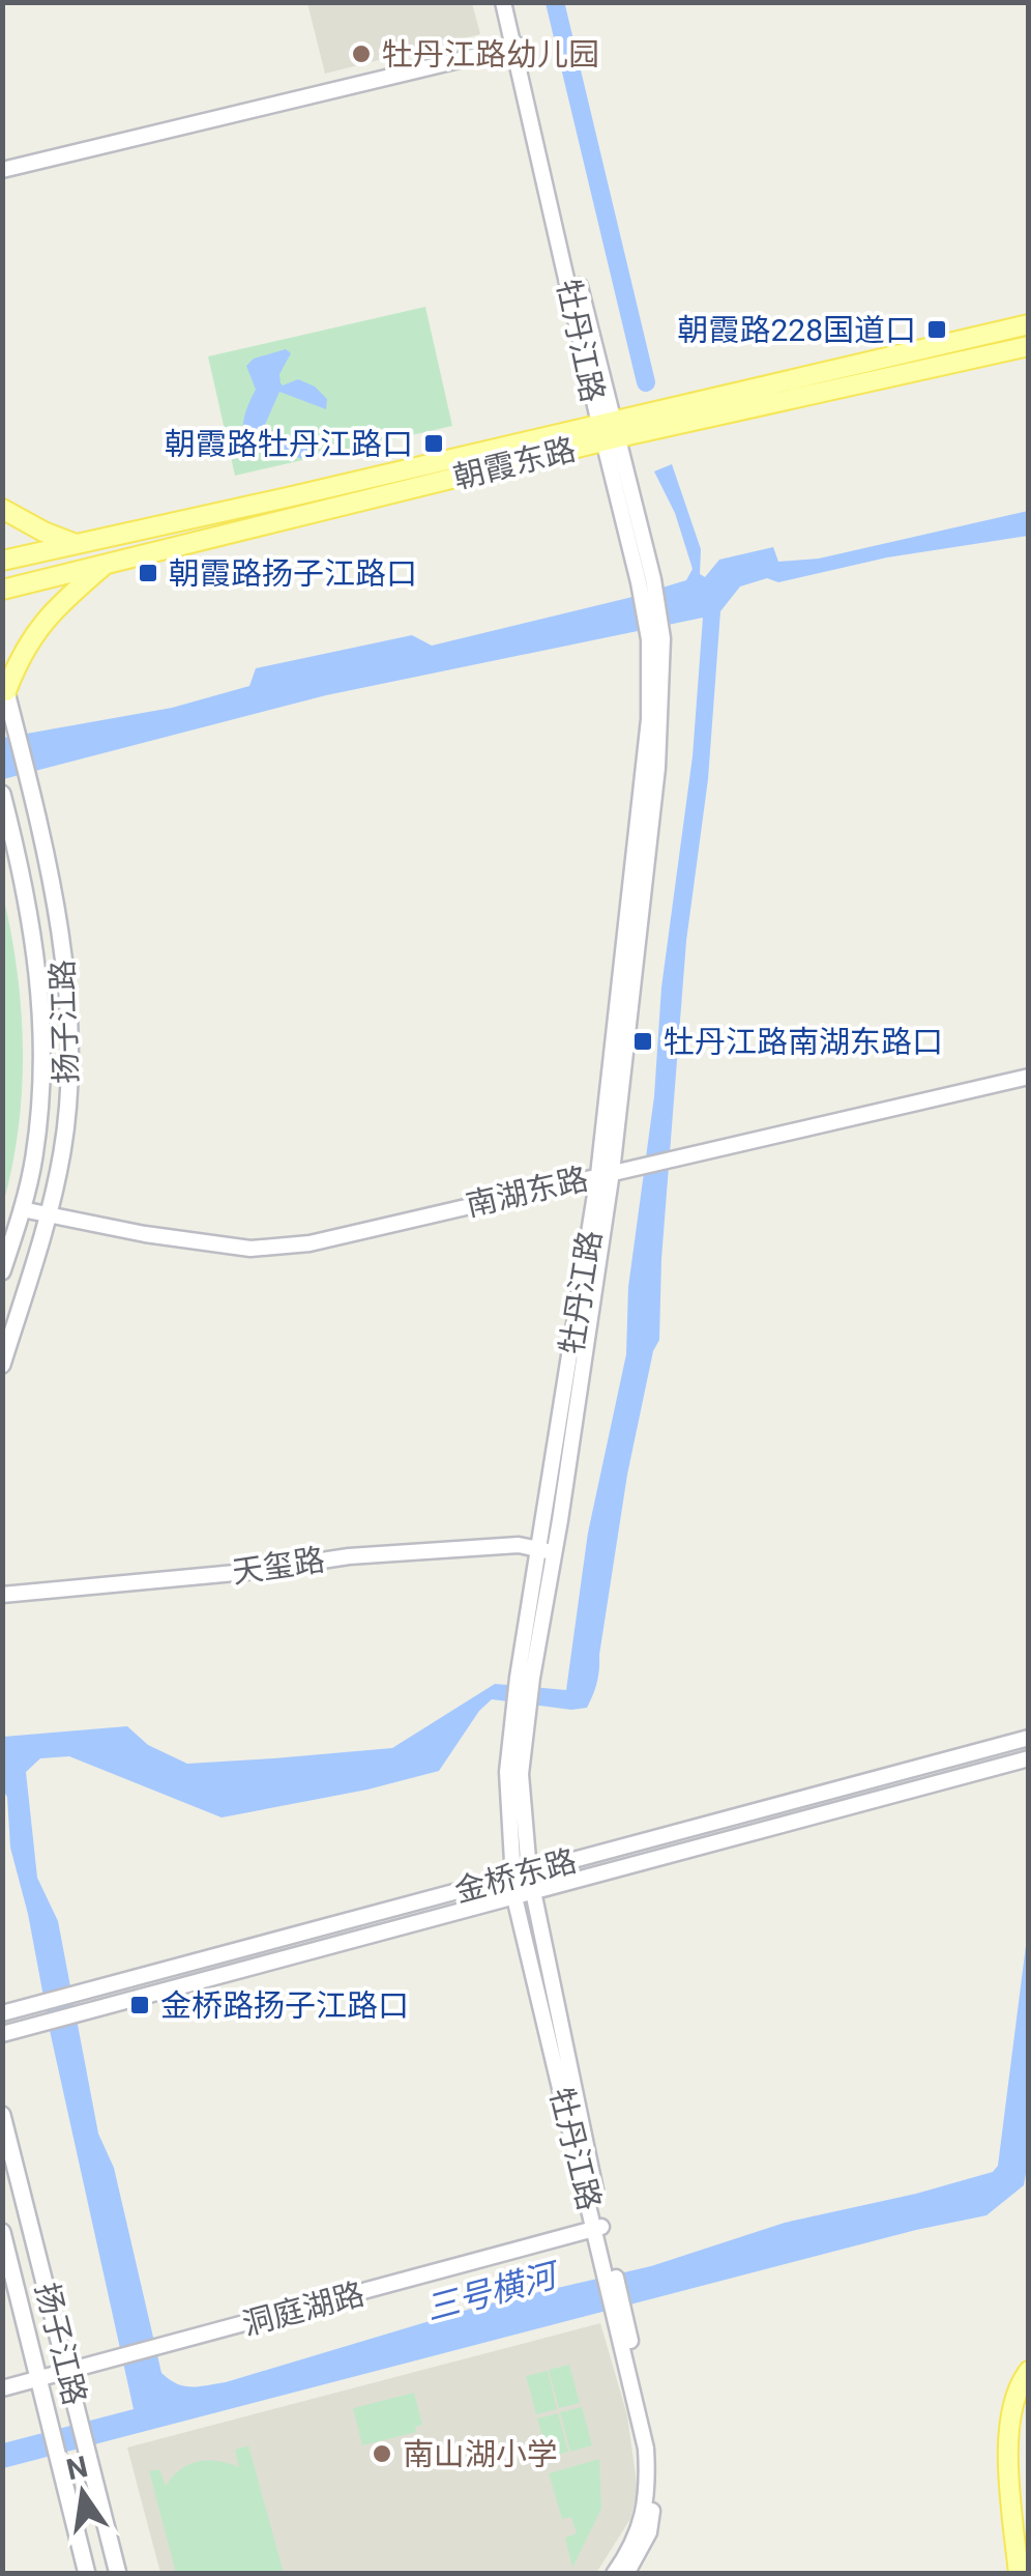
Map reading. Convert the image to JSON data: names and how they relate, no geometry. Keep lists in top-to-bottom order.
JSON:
{
  "streets": {
    "main road": ["朝霞东路", "扬子江路"],
    "street": [
      "牡丹江路",
      "南湖东路",
      "天玺路",
      "金桥东路",
      "洞庭湖路"
    ]
  },
  "crossings": [
    ["牡丹江路", "朝霞东路"],
    ["牡丹江路", "南湖东路"],
    ["牡丹江路", "天玺路"],
    ["牡丹江路", "金桥东路"],
    ["牡丹江路", "洞庭湖路"],
    ["扬子江路", "南湖东路"],
    ["扬子江路", "洞庭湖路"]
  ],
  "water": ["三号横河"],
  "places": {
    "other": ["牡丹江路幼儿园", "南山湖小学"],
    "transit": [
      "朝霞路228国道口",
      "朝霞路牡丹江路口",
      "朝霞路扬子江路口",
      "牡丹江路南湖东路口",
      "金桥路扬子江路口"
    ]
  },
  "north": "top"
}
